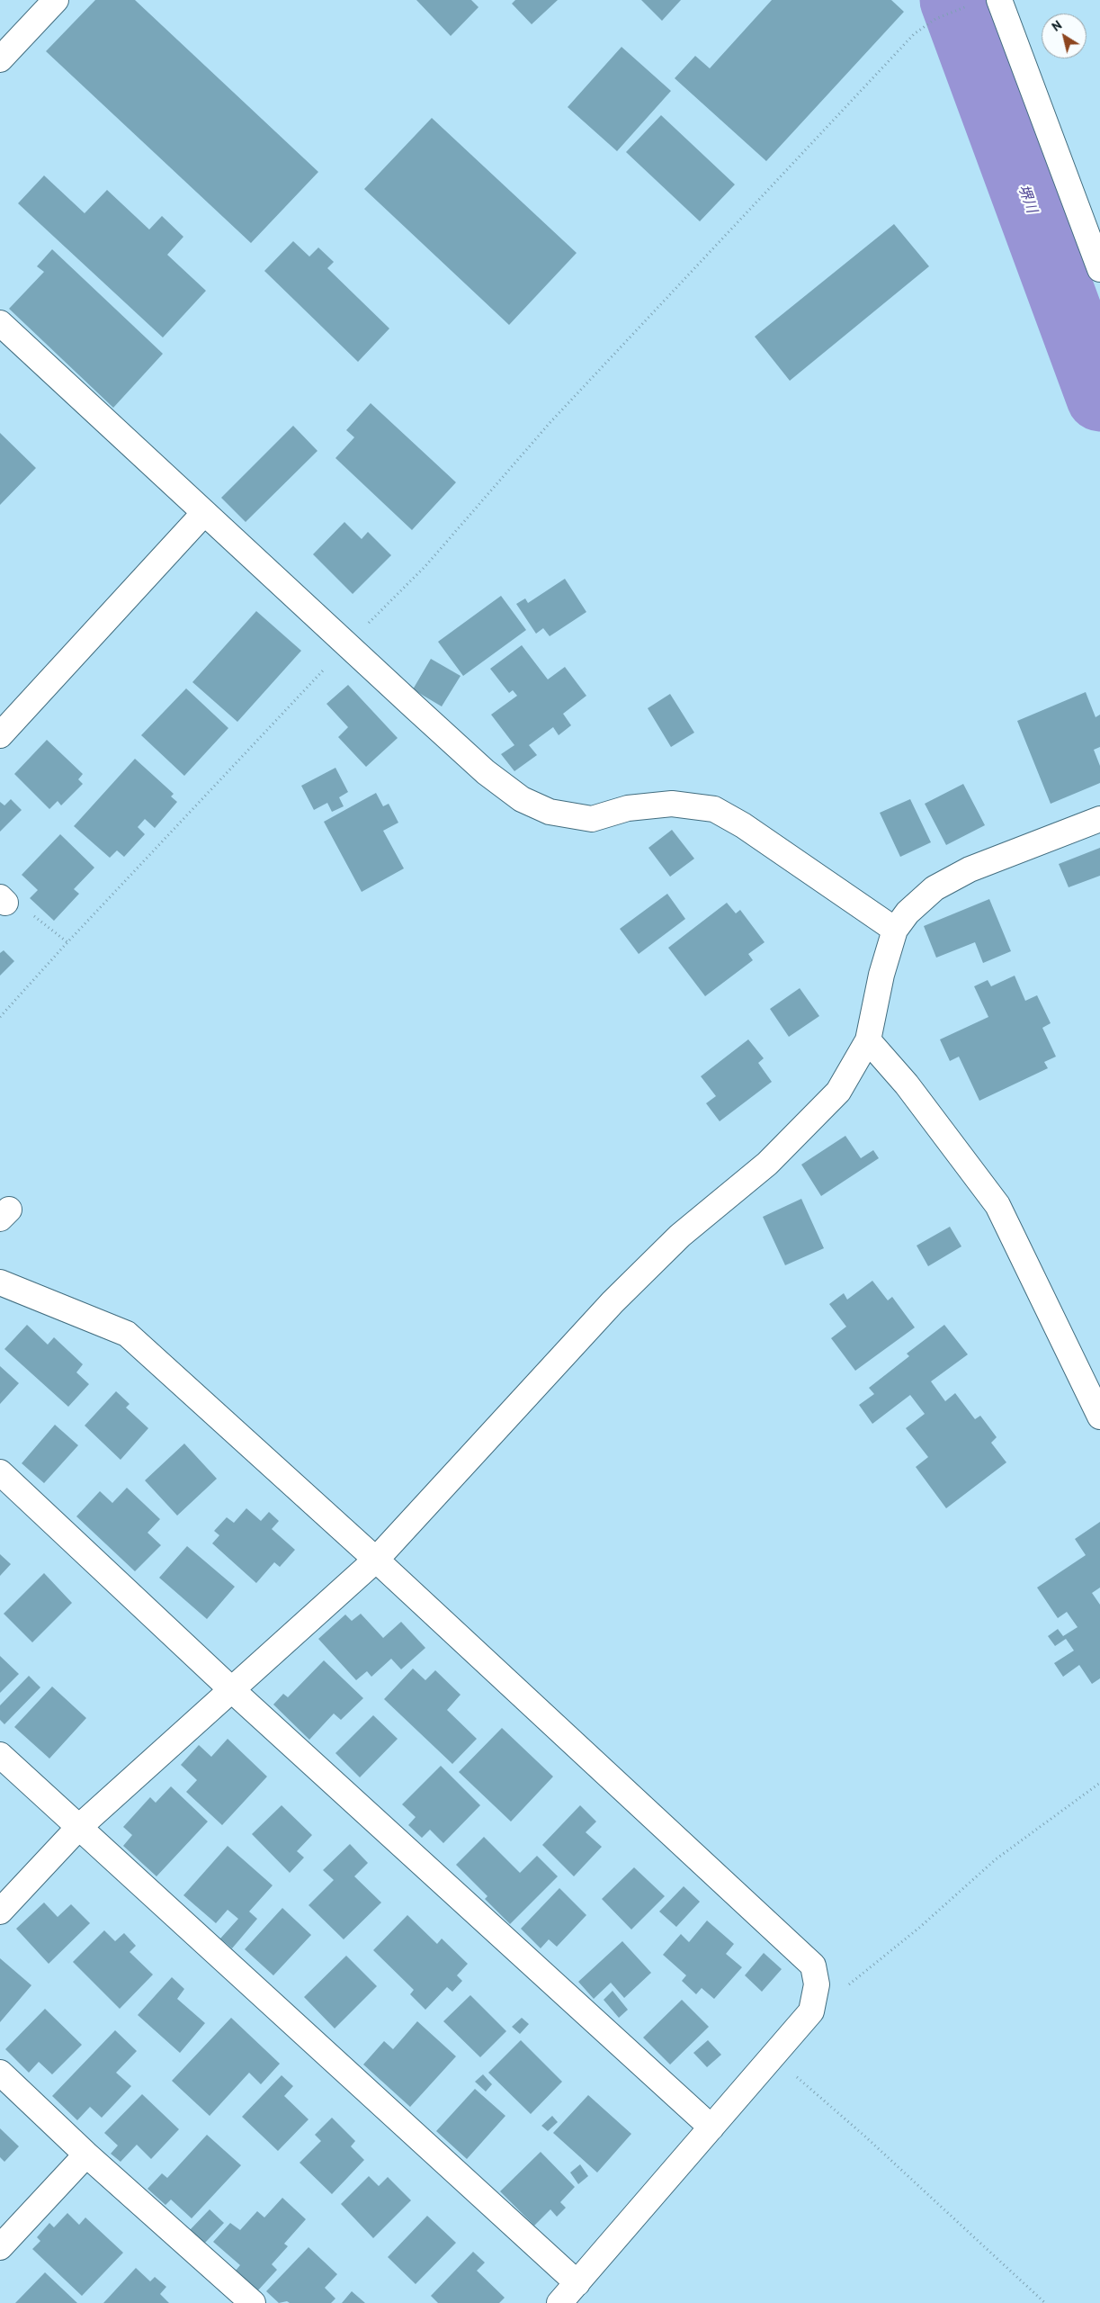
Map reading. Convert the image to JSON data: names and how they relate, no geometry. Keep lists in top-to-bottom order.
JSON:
{
  "water": ["堺川"],
  "north": "top left"
}
